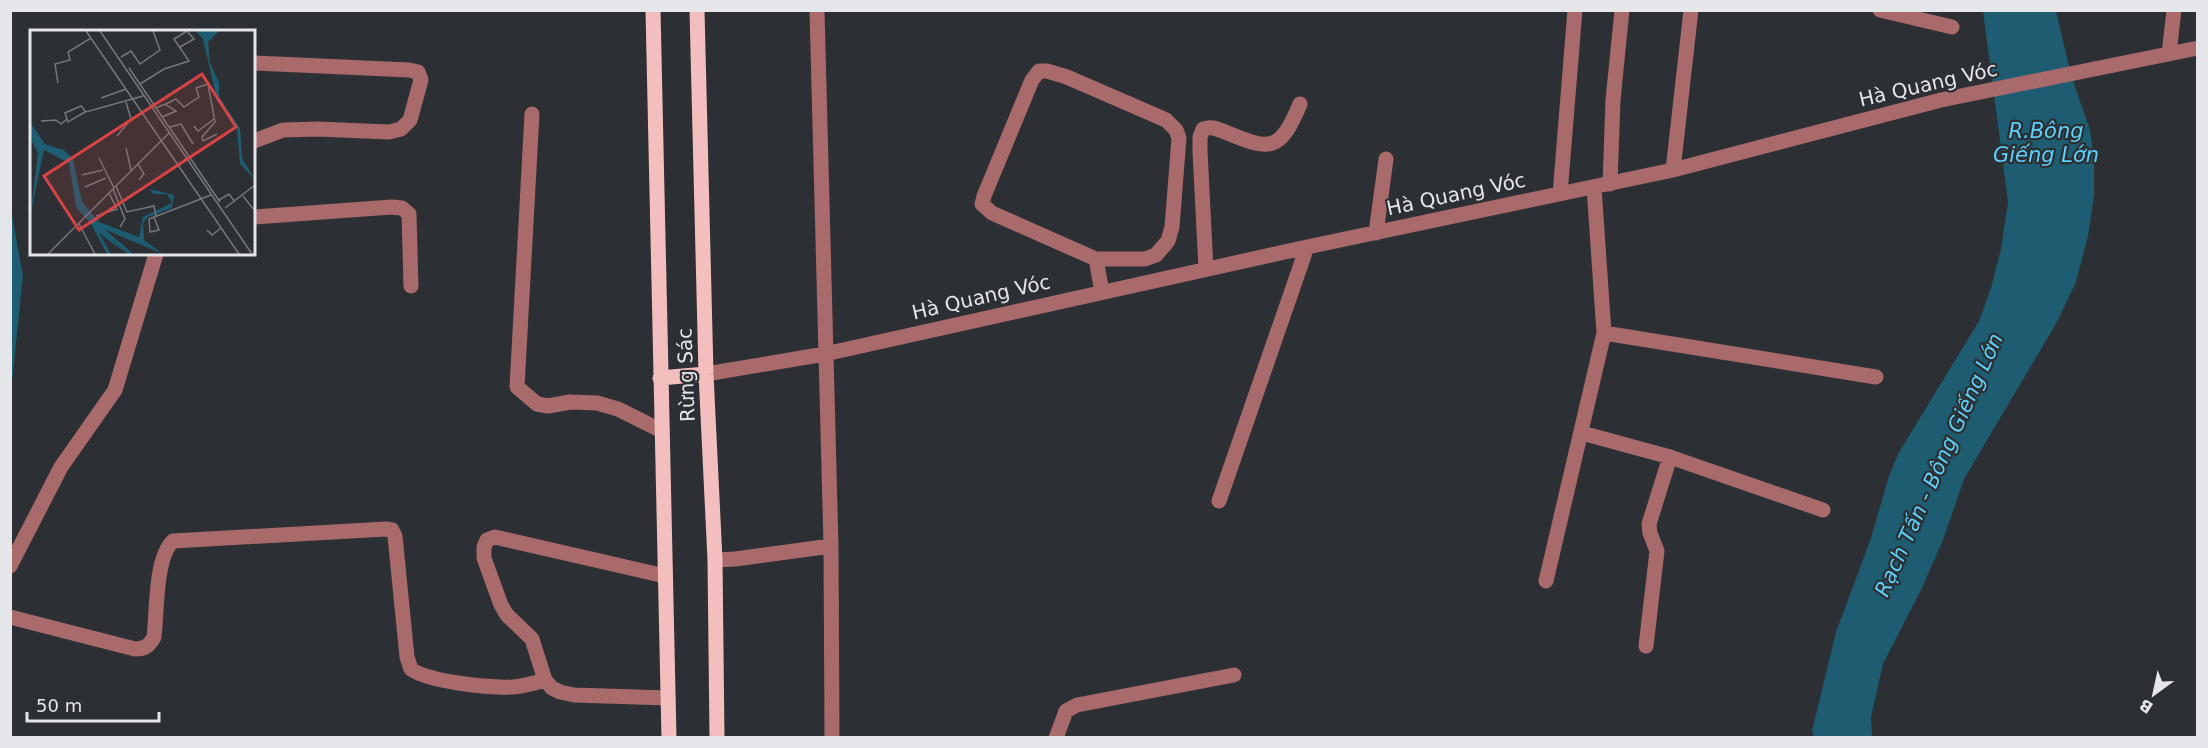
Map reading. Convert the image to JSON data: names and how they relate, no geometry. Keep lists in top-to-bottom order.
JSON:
{
  "streets": {
    "main road": ["Rừng Sác"],
    "street": ["Hà Quang Vóc"]
  },
  "crossings": [
    ["Hà Quang Vóc", "Rừng Sác"]
  ],
  "water": ["R.Bông Giếng Lớn", "Rạch Tấn - Bông Giếng Lớn"],
  "scale_bar": "50 m",
  "north": "bottom left"
}
